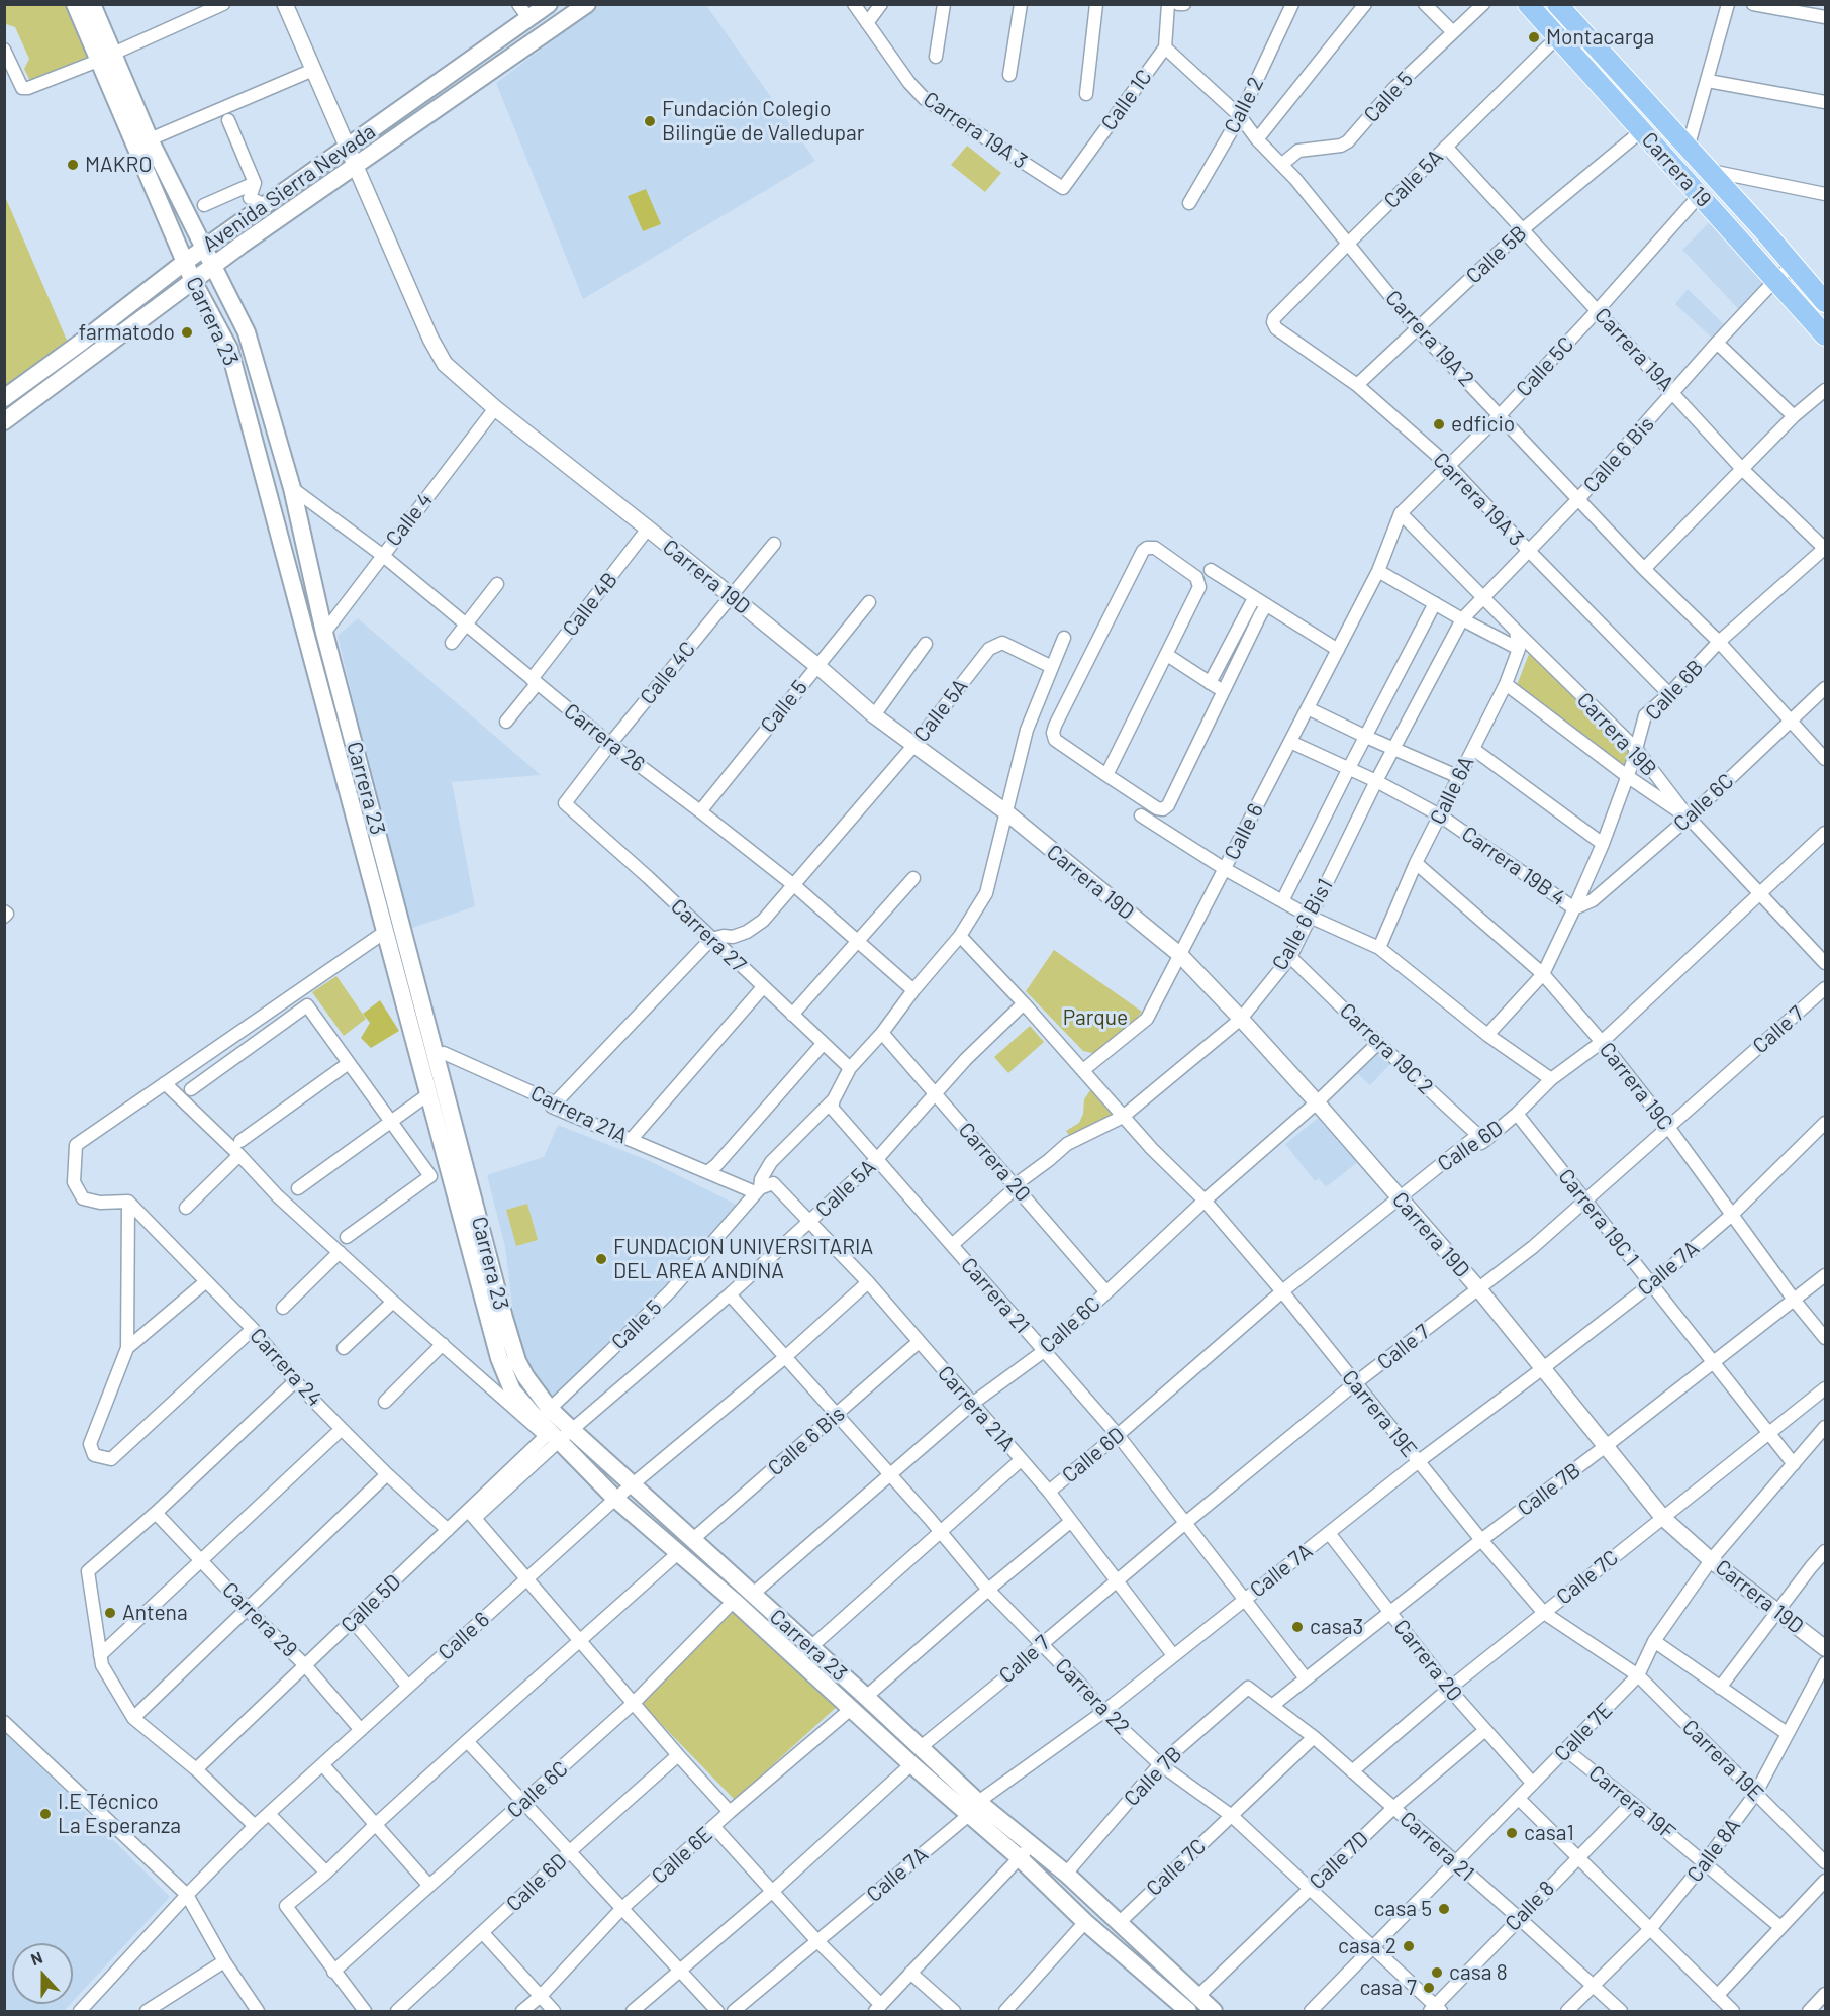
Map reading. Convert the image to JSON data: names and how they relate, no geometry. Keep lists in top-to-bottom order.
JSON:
{
  "streets": {
    "highway": ["Carrera 19"],
    "main road": ["Avenida Sierra Nevada", "Carrera 23"],
    "street": [
      "Calle 5",
      "Calle 1C",
      "Calle 2",
      "Carrera 19A 3",
      "Calle 5A",
      "Calle 5B",
      "Carrera 19A 2",
      "Carrera 19A",
      "Calle 5C",
      "Calle 6 Bis",
      "Calle 4",
      "Carrera 19D",
      "Calle 4B",
      "Calle 4C",
      "Calle 6B",
      "Carrera 19B",
      "Carrera 26",
      "Calle 6A",
      "Calle 6C",
      "Calle 6",
      "Carrera 19B 4",
      "Calle 6 Bis1",
      "Carrera 27",
      "Calle 7",
      "Carrera 19C 2",
      "Carrera 19C",
      "Carrera 21A",
      "Calle 6D",
      "Carrera 20",
      "Carrera 19C 1",
      "Calle 7A",
      "Carrera 21",
      "Carrera 24",
      "Carrera 19E",
      "Calle 7B",
      "Calle 7C",
      "Calle 5D",
      "Carrera 29",
      "Carrera 22",
      "Calle 7E",
      "Carrera 19F",
      "Calle 8A",
      "Calle 6E",
      "Calle 7D",
      "Calle 8"
    ]
  },
  "crossings": [
    ["Calle 5", "Calle 5A"],
    ["Calle 5", "Carrera 23"],
    ["Calle 5", "Carrera 19A 2"],
    ["Calle 5", "Carrera 19D"],
    ["Calle 5", "Carrera 26"],
    ["Calle 5", "Carrera 27"],
    ["Calle 5", "Carrera 21A"],
    ["Calle 5", "Carrera 20"],
    ["Calle 5", "Carrera 21"],
    ["Calle 5", "Carrera 19E"],
    ["Calle 1C", "Carrera 19A 3"],
    ["Calle 1C", "Carrera 19A 2"],
    ["Calle 2", "Carrera 19A 2"],
    ["Carrera 19A 3", "Calle 5A"],
    ["Carrera 19A 3", "Calle 5B"],
    ["Carrera 19A 3", "Calle 5C"],
    ["Carrera 19A 3", "Calle 6 Bis"],
    ["Carrera 19A 3", "Calle 6B"],
    ["Carrera 19", "Calle 5A"],
    ["Carrera 19", "Calle 5B"],
    ["Carrera 19", "Calle 5C"],
    ["Carrera 19", "Calle 6 Bis"],
    ["Calle 5A", "Carrera 23"],
    ["Calle 5A", "Carrera 19A 2"],
    ["Calle 5A", "Carrera 19A"],
    ["Calle 5A", "Carrera 19D"],
    ["Calle 5A", "Carrera 26"],
    ["Calle 5A", "Carrera 27"],
    ["Calle 5A", "Carrera 21A"],
    ["Calle 5A", "Carrera 20"],
    ["Calle 5A", "Carrera 21"],
    ["Calle 5A", "Carrera 19E"],
    ["Calle 5A", "Calle 5D"],
    ["Calle 5A", "Carrera 22"],
    ["Avenida Sierra Nevada", "Carrera 23"],
    ["Avenida Sierra Nevada", "Carrera 19D"],
    ["Calle 5B", "Carrera 19A 2"],
    ["Calle 5B", "Carrera 19A"],
    ["Carrera 23", "Calle 6 Bis"],
    ["Carrera 23", "Calle 4"],
    ["Carrera 23", "Carrera 26"],
    ["Carrera 23", "Calle 6C"],
    ["Carrera 23", "Calle 6"],
    ["Carrera 23", "Calle 7"],
    ["Carrera 23", "Carrera 21A"],
    ["Carrera 23", "Calle 7A"],
    ["Carrera 23", "Calle 7B"],
    ["Carrera 23", "Calle 7C"],
    ["Carrera 23", "Calle 6E"],
    ["Carrera 23", "Calle 7D"],
    ["Carrera 19A 2", "Calle 5C"],
    ["Carrera 19A 2", "Calle 6 Bis"],
    ["Carrera 19A 2", "Calle 6B"],
    ["Carrera 19A 2", "Calle 6C"],
    ["Carrera 19A", "Calle 5C"],
    ["Carrera 19A", "Calle 6 Bis"],
    ["Carrera 19A", "Calle 6B"],
    ["Calle 5C", "Carrera 19B"],
    ["Calle 5C", "Calle 6"],
    ["Calle 6 Bis", "Carrera 19B"],
    ["Calle 6 Bis", "Calle 6 Bis1"],
    ["Calle 6 Bis", "Carrera 21A"],
    ["Calle 6 Bis", "Carrera 22"],
    ["Calle 4", "Carrera 19D"],
    ["Calle 4", "Carrera 26"],
    ["Carrera 19D", "Calle 4B"],
    ["Carrera 19D", "Calle 4C"],
    ["Carrera 19D", "Calle 6C"],
    ["Carrera 19D", "Calle 6"],
    ["Carrera 19D", "Calle 6 Bis1"],
    ["Carrera 19D", "Calle 7"],
    ["Carrera 19D", "Calle 6D"],
    ["Carrera 19D", "Calle 7A"],
    ["Carrera 19D", "Calle 7B"],
    ["Carrera 19D", "Calle 7C"],
    ["Carrera 19D", "Calle 7E"],
    ["Calle 4B", "Carrera 26"],
    ["Calle 4C", "Carrera 26"],
    ["Calle 4C", "Carrera 27"],
    ["Calle 6B", "Carrera 19B"],
    ["Calle 6B", "Calle 6C"],
    ["Calle 6B", "Carrera 19B 4"],
    ["Calle 6B", "Carrera 19C"],
    ["Carrera 19B", "Calle 6A"],
    ["Carrera 19B", "Calle 6C"],
    ["Carrera 19B", "Calle 6 Bis1"],
    ["Carrera 19B", "Calle 6D"],
    ["Calle 6A", "Carrera 19B 4"],
    ["Calle 6A", "Carrera 19C"],
    ["Calle 6C", "Carrera 19B 4"],
    ["Calle 6C", "Carrera 19C 2"],
    ["Calle 6C", "Carrera 21A"],
    ["Calle 6C", "Carrera 20"],
    ["Calle 6C", "Carrera 21"],
    ["Calle 6C", "Carrera 19E"],
    ["Calle 6C", "Carrera 22"],
    ["Calle 6", "Carrera 19B 4"],
    ["Calle 6", "Carrera 21A"],
    ["Calle 6", "Carrera 19E"],
    ["Calle 6", "Carrera 29"],
    ["Calle 6", "Carrera 22"],
    ["Carrera 19B 4", "Calle 6 Bis1"],
    ["Calle 6 Bis1", "Carrera 19C 2"],
    ["Calle 6 Bis1", "Carrera 20"],
    ["Calle 6 Bis1", "Carrera 21"],
    ["Calle 6 Bis1", "Carrera 19E"],
    ["Calle 7", "Carrera 19C"],
    ["Calle 7", "Carrera 21A"],
    ["Calle 7", "Carrera 19C 1"],
    ["Calle 7", "Carrera 21"],
    ["Calle 7", "Carrera 19E"],
    ["Calle 7", "Carrera 22"],
    ["Carrera 19C 2", "Calle 6D"],
    ["Carrera 19C", "Calle 6D"],
    ["Carrera 19C", "Calle 7A"],
    ["Carrera 19C", "Calle 7B"],
    ["Carrera 21A", "Calle 6D"],
    ["Carrera 21A", "Calle 7A"],
    ["Calle 6D", "Carrera 19C 1"],
    ["Calle 6D", "Carrera 21"],
    ["Calle 6D", "Carrera 19E"],
    ["Carrera 20", "Calle 7A"],
    ["Carrera 20", "Calle 7B"],
    ["Carrera 20", "Calle 7C"],
    ["Carrera 20", "Calle 7E"],
    ["Carrera 20", "Calle 7D"],
    ["Carrera 19C 1", "Calle 7A"],
    ["Carrera 19C 1", "Calle 7B"],
    ["Carrera 19C 1", "Calle 7C"],
    ["Carrera 19C 1", "Calle 7E"],
    ["Calle 7A", "Carrera 21"],
    ["Calle 7A", "Carrera 19E"],
    ["Calle 7A", "Carrera 22"],
    ["Carrera 21", "Calle 7B"],
    ["Carrera 21", "Calle 7C"],
    ["Carrera 21", "Calle 7E"],
    ["Carrera 21", "Calle 8A"],
    ["Carrera 21", "Calle 7D"],
    ["Carrera 21", "Calle 8"],
    ["Carrera 24", "Calle 5D"],
    ["Carrera 19E", "Calle 7B"],
    ["Carrera 19E", "Calle 7C"],
    ["Carrera 19E", "Calle 7E"],
    ["Carrera 19E", "Calle 8A"],
    ["Calle 7B", "Carrera 22"],
    ["Calle 7C", "Carrera 22"],
    ["Calle 5D", "Carrera 29"],
    ["Carrera 22", "Calle 7E"],
    ["Carrera 22", "Calle 7D"],
    ["Carrera 22", "Calle 8"],
    ["Calle 7E", "Carrera 19F"],
    ["Carrera 19F", "Calle 8A"],
    ["Carrera 19F", "Calle 8"]
  ],
  "parks": ["Parque"],
  "places": [
    "Montacarga",
    "Fundación Colegio Bilingüe de Valledupar",
    "MAKRO",
    "farmatodo",
    "edficio",
    "FUNDACION UNIVERSITARIA DEL AREA ANDINA",
    "Antena",
    "casa3",
    "I.E Técnico La Esperanza",
    "casa1",
    "casa 5",
    "casa 2",
    "casa 8",
    "casa 7"
  ],
  "north": "top"
}
